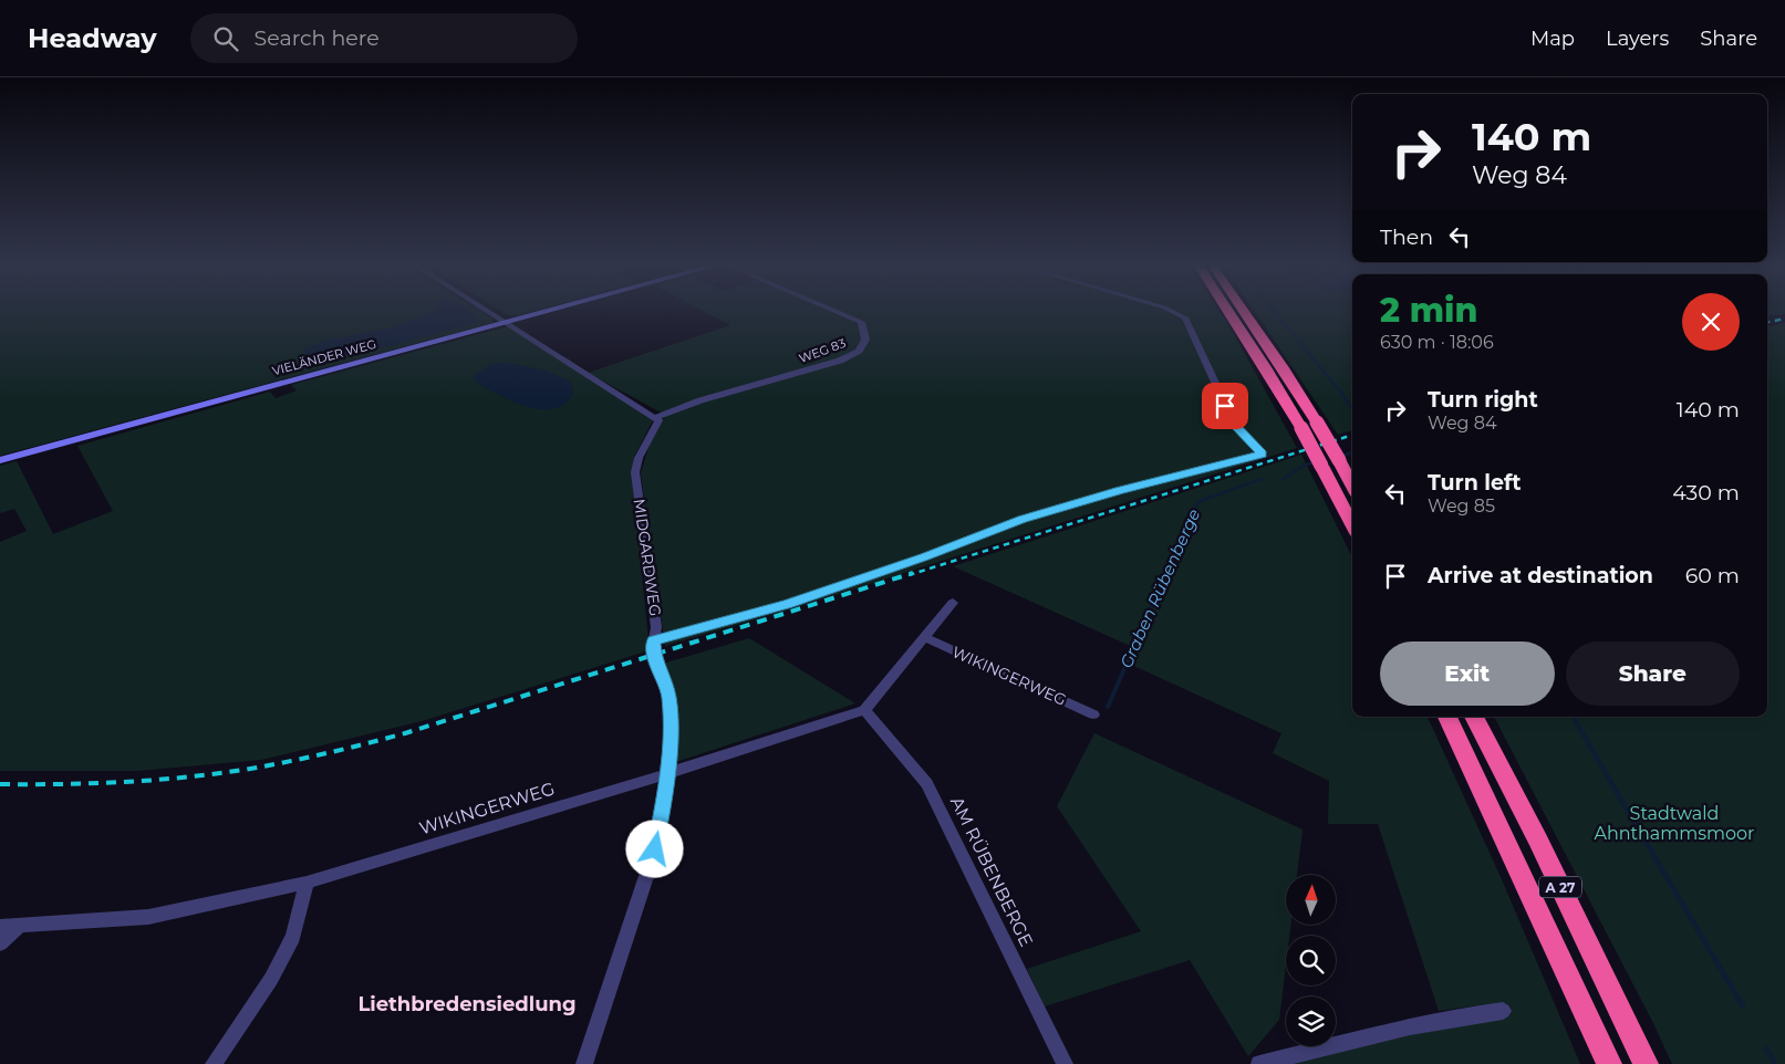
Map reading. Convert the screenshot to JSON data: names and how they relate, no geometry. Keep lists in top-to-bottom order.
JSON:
{
  "streets": {
    "highway": ["A 27"],
    "street": [
      "WEG 83",
      "VIELÄNDER WEG",
      "MIDGARDWEG",
      "WIKINGERWEG",
      "AM RÜBENBERGE"
    ]
  },
  "crossings": [
    ["WEG 83", "MIDGARDWEG"],
    ["MIDGARDWEG", "WIKINGERWEG"],
    ["WIKINGERWEG", "AM RÜBENBERGE"]
  ],
  "districts": ["Liethbredensiedlung"],
  "water": ["Graben Rübenberge"],
  "parks": ["Stadtwald Ahnthammsmoor"],
  "north": "top",
  "page": {
    "header": "Headway",
    "search": "Search here",
    "nav": ["Map", "Layers", "Share"],
    "turn": ["140 m", "Weg 84"],
    "then": "Then",
    "heading": ["2 min", "630 m · 18:06"],
    "list": [
      {
        "name": "Turn right",
        "note": "Weg 84",
        "value": "140 m"
      },
      {
        "name": "Turn left",
        "note": "Weg 85",
        "value": "430 m"
      },
      {
        "name": "Arrive at destination",
        "value": "60 m"
      }
    ],
    "buttons": ["Exit", "Share"]
  }
}
